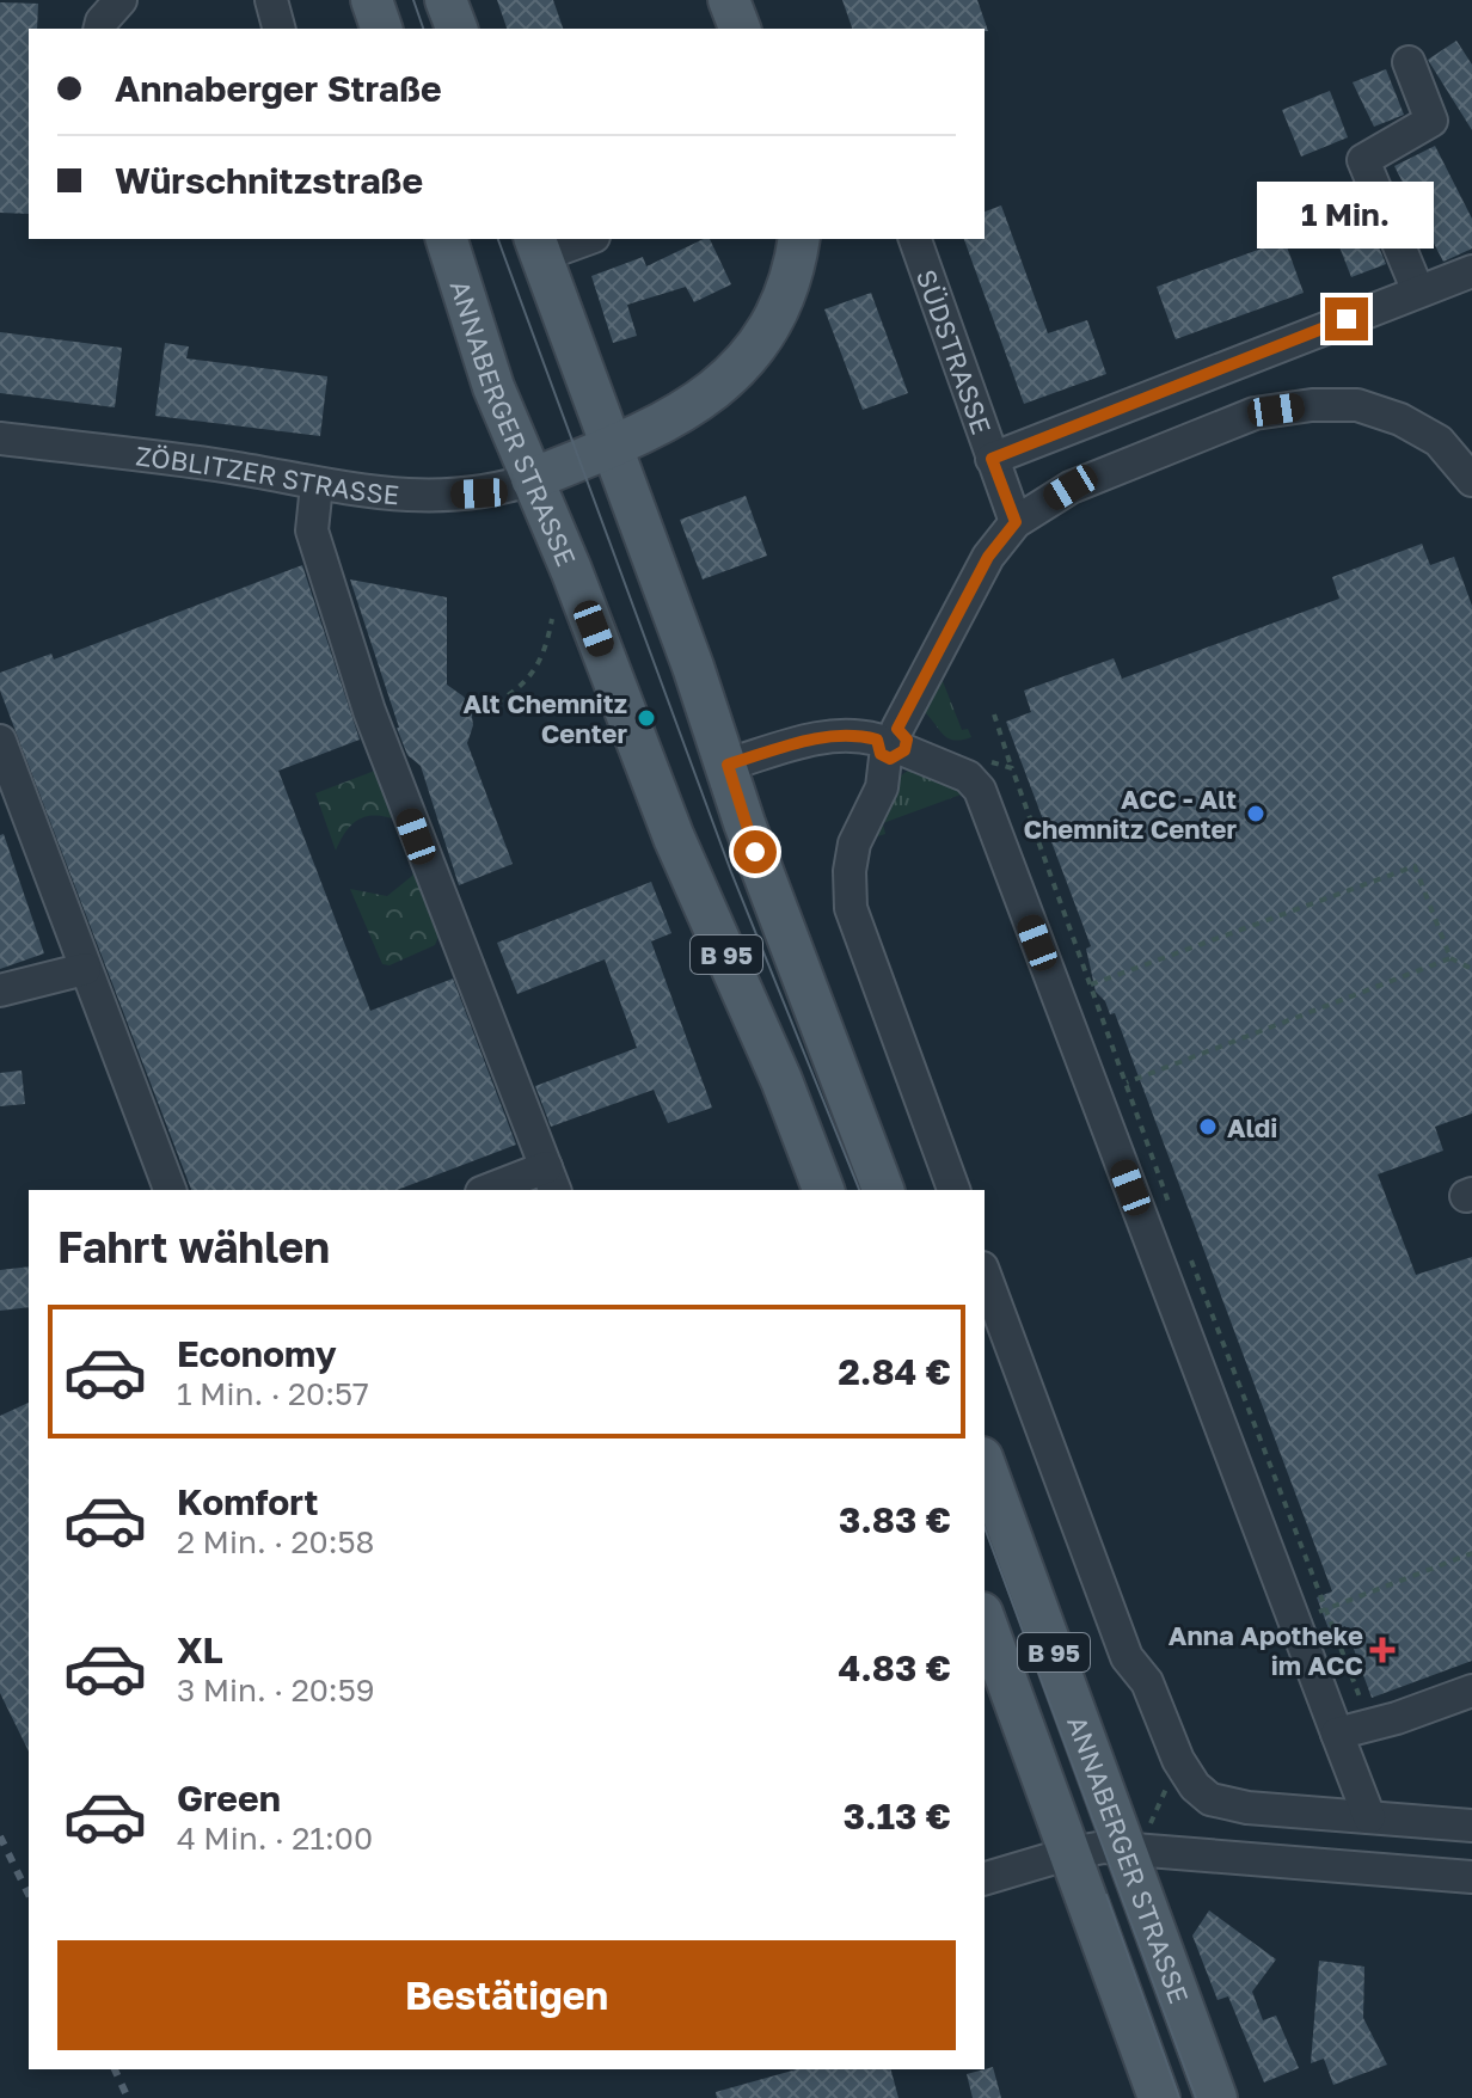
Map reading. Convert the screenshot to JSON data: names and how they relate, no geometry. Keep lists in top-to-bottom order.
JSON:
{
  "streets": {
    "main road": ["ANNABERGER STRASSE", "B 95"],
    "street": ["SÜDSTRASSE", "ZÖBLITZER STRASSE"]
  },
  "crossings": [
    ["ANNABERGER STRASSE", "ZÖBLITZER STRASSE"],
    ["ANNABERGER STRASSE", "B 95"]
  ],
  "places": {
    "other": ["Alt Chemnitz Center", "ACC - Alt Chemnitz Center", "Aldi"],
    "health": ["Anna Apotheke im ACC"]
  },
  "page": {
    "banner": ["Annaberger Straße", "Würschnitzstraße"],
    "bubble": "1 Min.",
    "heading": "Fahrt wählen",
    "list": [
      {
        "name": "Economy",
        "note": "1 Min. · 20:57",
        "value": "2.84 €"
      },
      {
        "name": "Komfort",
        "note": "2 Min. · 20:58",
        "value": "3.83 €"
      },
      {
        "name": "XL",
        "note": "3 Min. · 20:59",
        "value": "4.83 €"
      },
      {
        "name": "Green",
        "note": "4 Min. · 21:00",
        "value": "3.13 €"
      }
    ],
    "buttons": "Bestätigen"
  }
}
